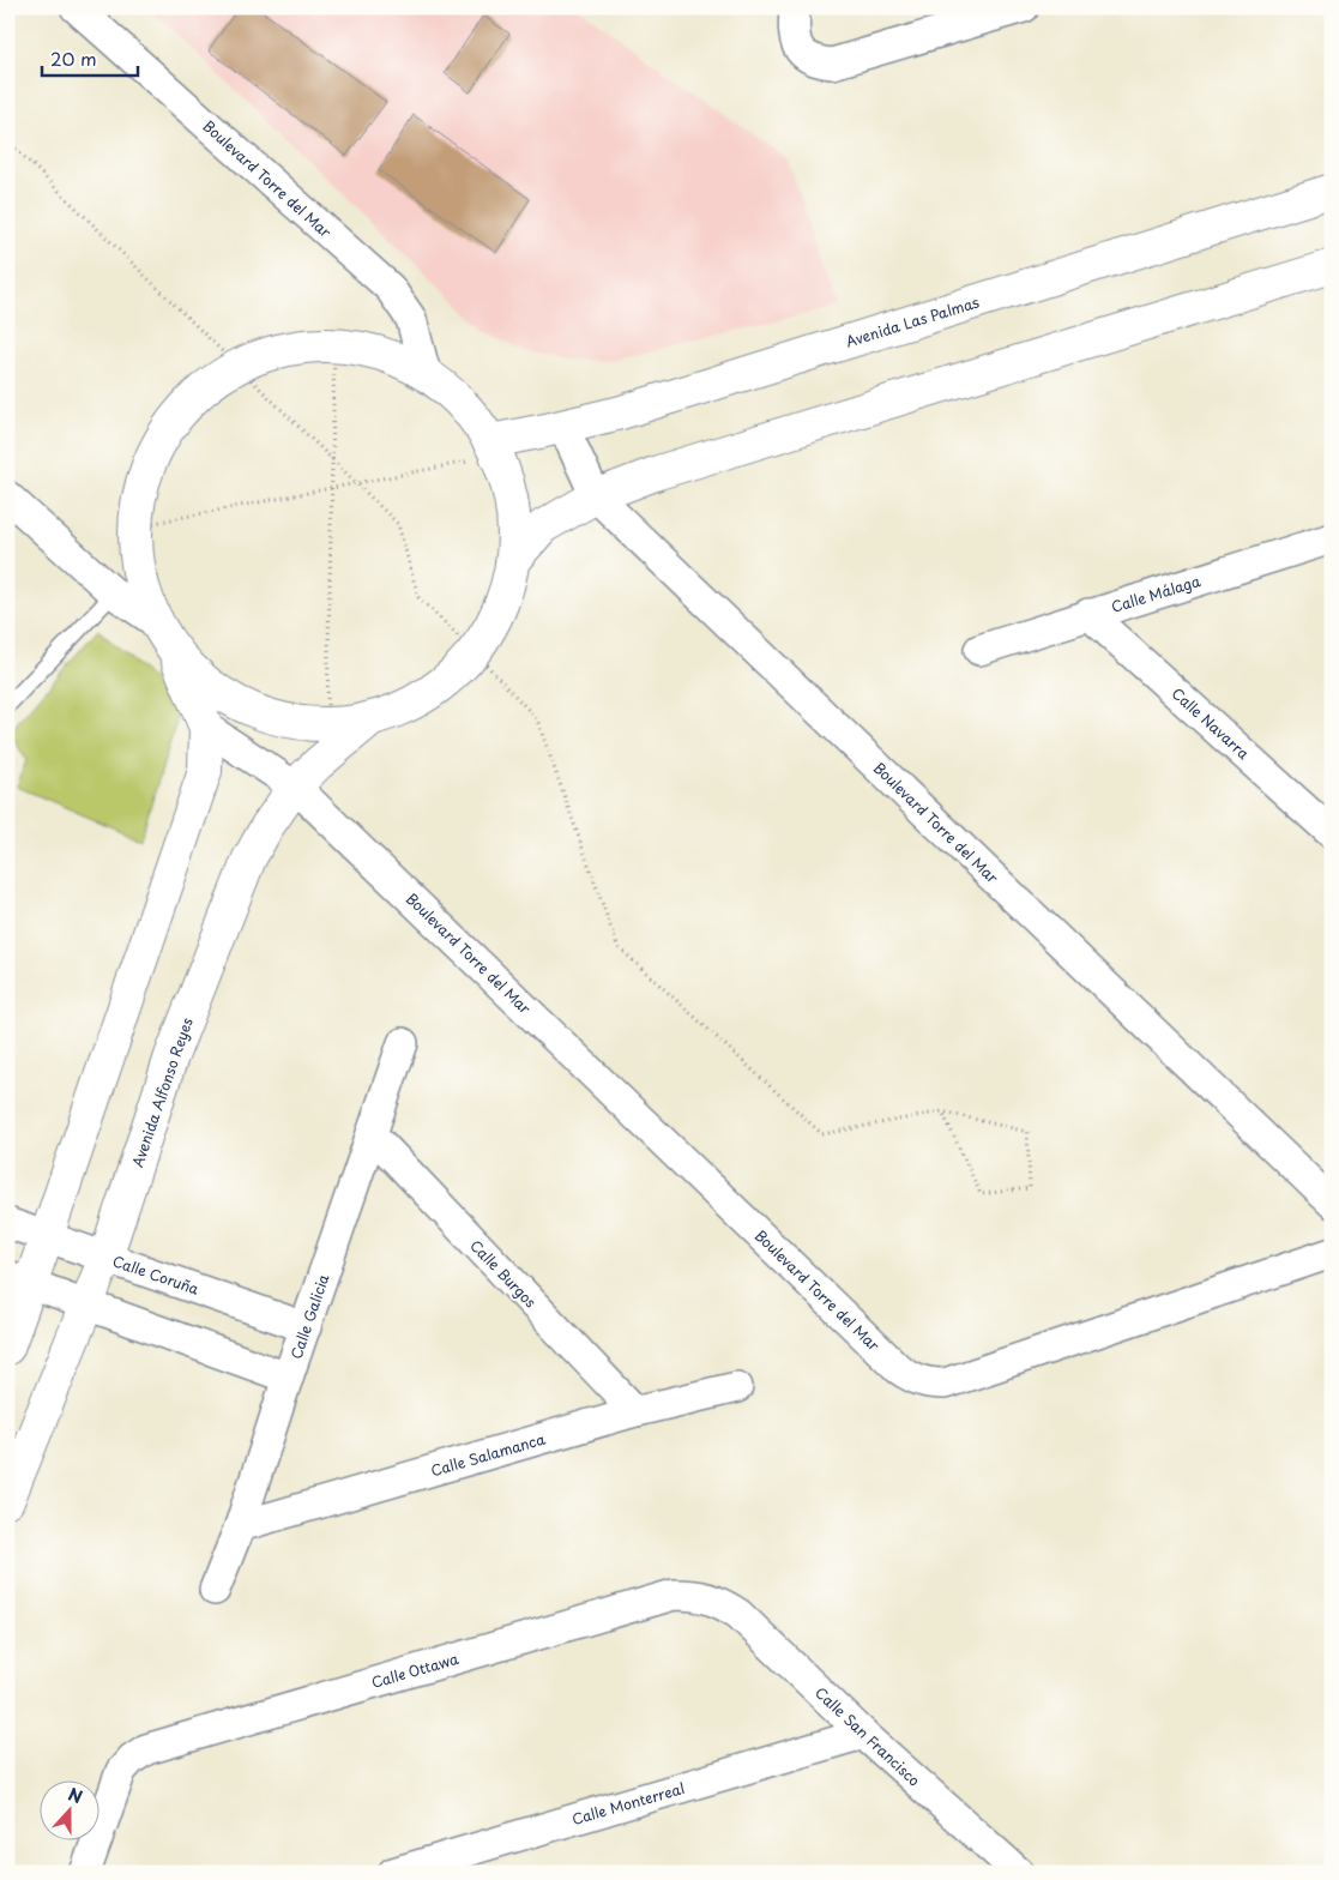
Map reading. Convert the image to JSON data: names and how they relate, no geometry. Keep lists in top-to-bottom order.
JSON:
{
  "streets": {
    "street": [
      "Boulevard Torre del Mar",
      "Avenida Las Palmas",
      "Calle Málaga",
      "Calle Navarra",
      "Avenida Alfonso Reyes",
      "Calle Burgos",
      "Calle Coruña",
      "Calle Galicia",
      "Calle Salamanca",
      "Calle Ottawa",
      "Calle San Francisco",
      "Calle Monterreal"
    ]
  },
  "crossings": [
    ["Boulevard Torre del Mar", "Avenida Las Palmas"],
    ["Boulevard Torre del Mar", "Avenida Alfonso Reyes"],
    ["Calle Málaga", "Calle Navarra"],
    ["Avenida Alfonso Reyes", "Calle Coruña"],
    ["Calle Burgos", "Calle Galicia"],
    ["Calle Burgos", "Calle Salamanca"],
    ["Calle Coruña", "Calle Galicia"],
    ["Calle Galicia", "Calle Salamanca"],
    ["Calle Ottawa", "Calle San Francisco"],
    ["Calle San Francisco", "Calle Monterreal"]
  ],
  "scale_bar": "20 m",
  "north": "top"
}
